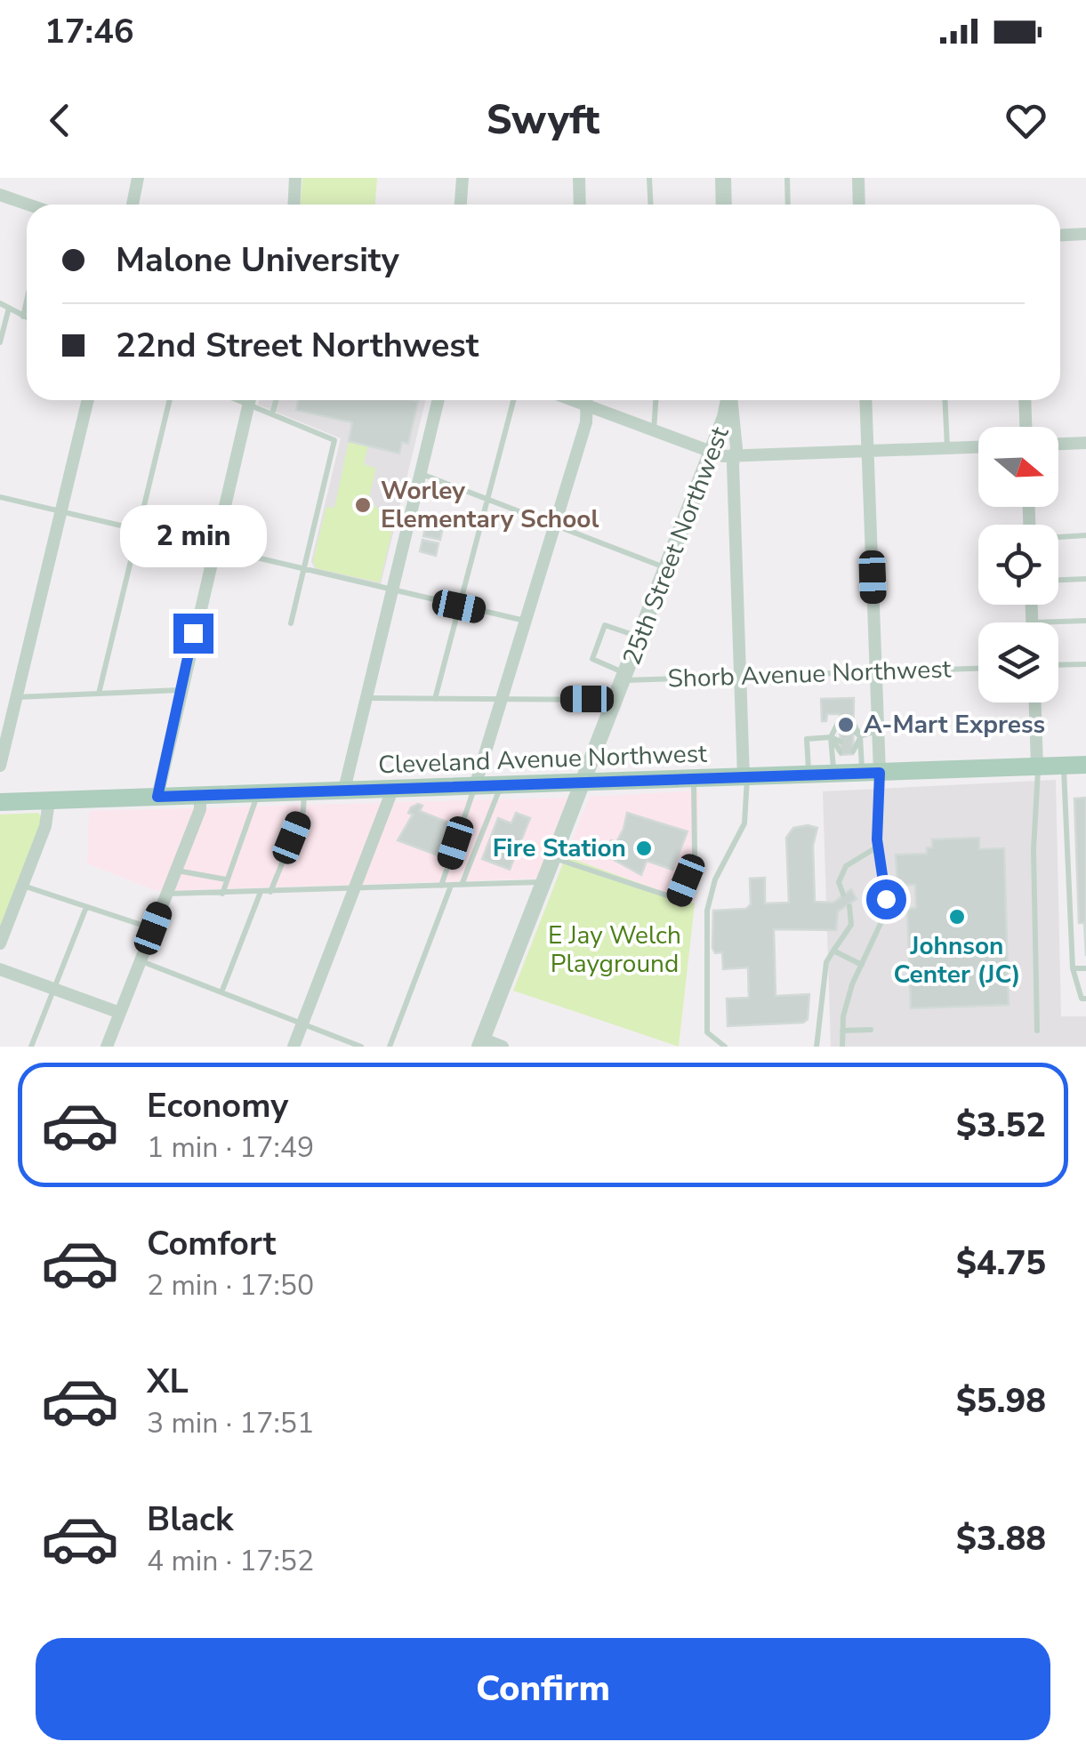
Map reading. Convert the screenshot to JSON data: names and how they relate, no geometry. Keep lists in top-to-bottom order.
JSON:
{
  "streets": {
    "main road": ["Cleveland Avenue Northwest"],
    "street": ["25th Street Northwest"],
    "lane": ["Shorb Avenue Northwest"]
  },
  "crossings": [
    ["25th Street Northwest", "Shorb Avenue Northwest"],
    ["25th Street Northwest", "Cleveland Avenue Northwest"]
  ],
  "parks": ["E Jay Welch Playground"],
  "places": [
    "Worley Elementary School",
    "A-Mart Express",
    "Fire Station",
    "Johnson Center (JC)"
  ],
  "north": "right",
  "page": {
    "status": "17:46",
    "header": "Swyft",
    "banner": ["Malone University", "22nd Street Northwest"],
    "bubble": "2 min",
    "list": [
      {
        "name": "Economy",
        "note": "1 min · 17:49",
        "value": "$3.52"
      },
      {
        "name": "Comfort",
        "note": "2 min · 17:50",
        "value": "$4.75"
      },
      {
        "name": "XL",
        "note": "3 min · 17:51",
        "value": "$5.98"
      },
      {
        "name": "Black",
        "note": "4 min · 17:52",
        "value": "$3.88"
      }
    ],
    "buttons": "Confirm"
  }
}
